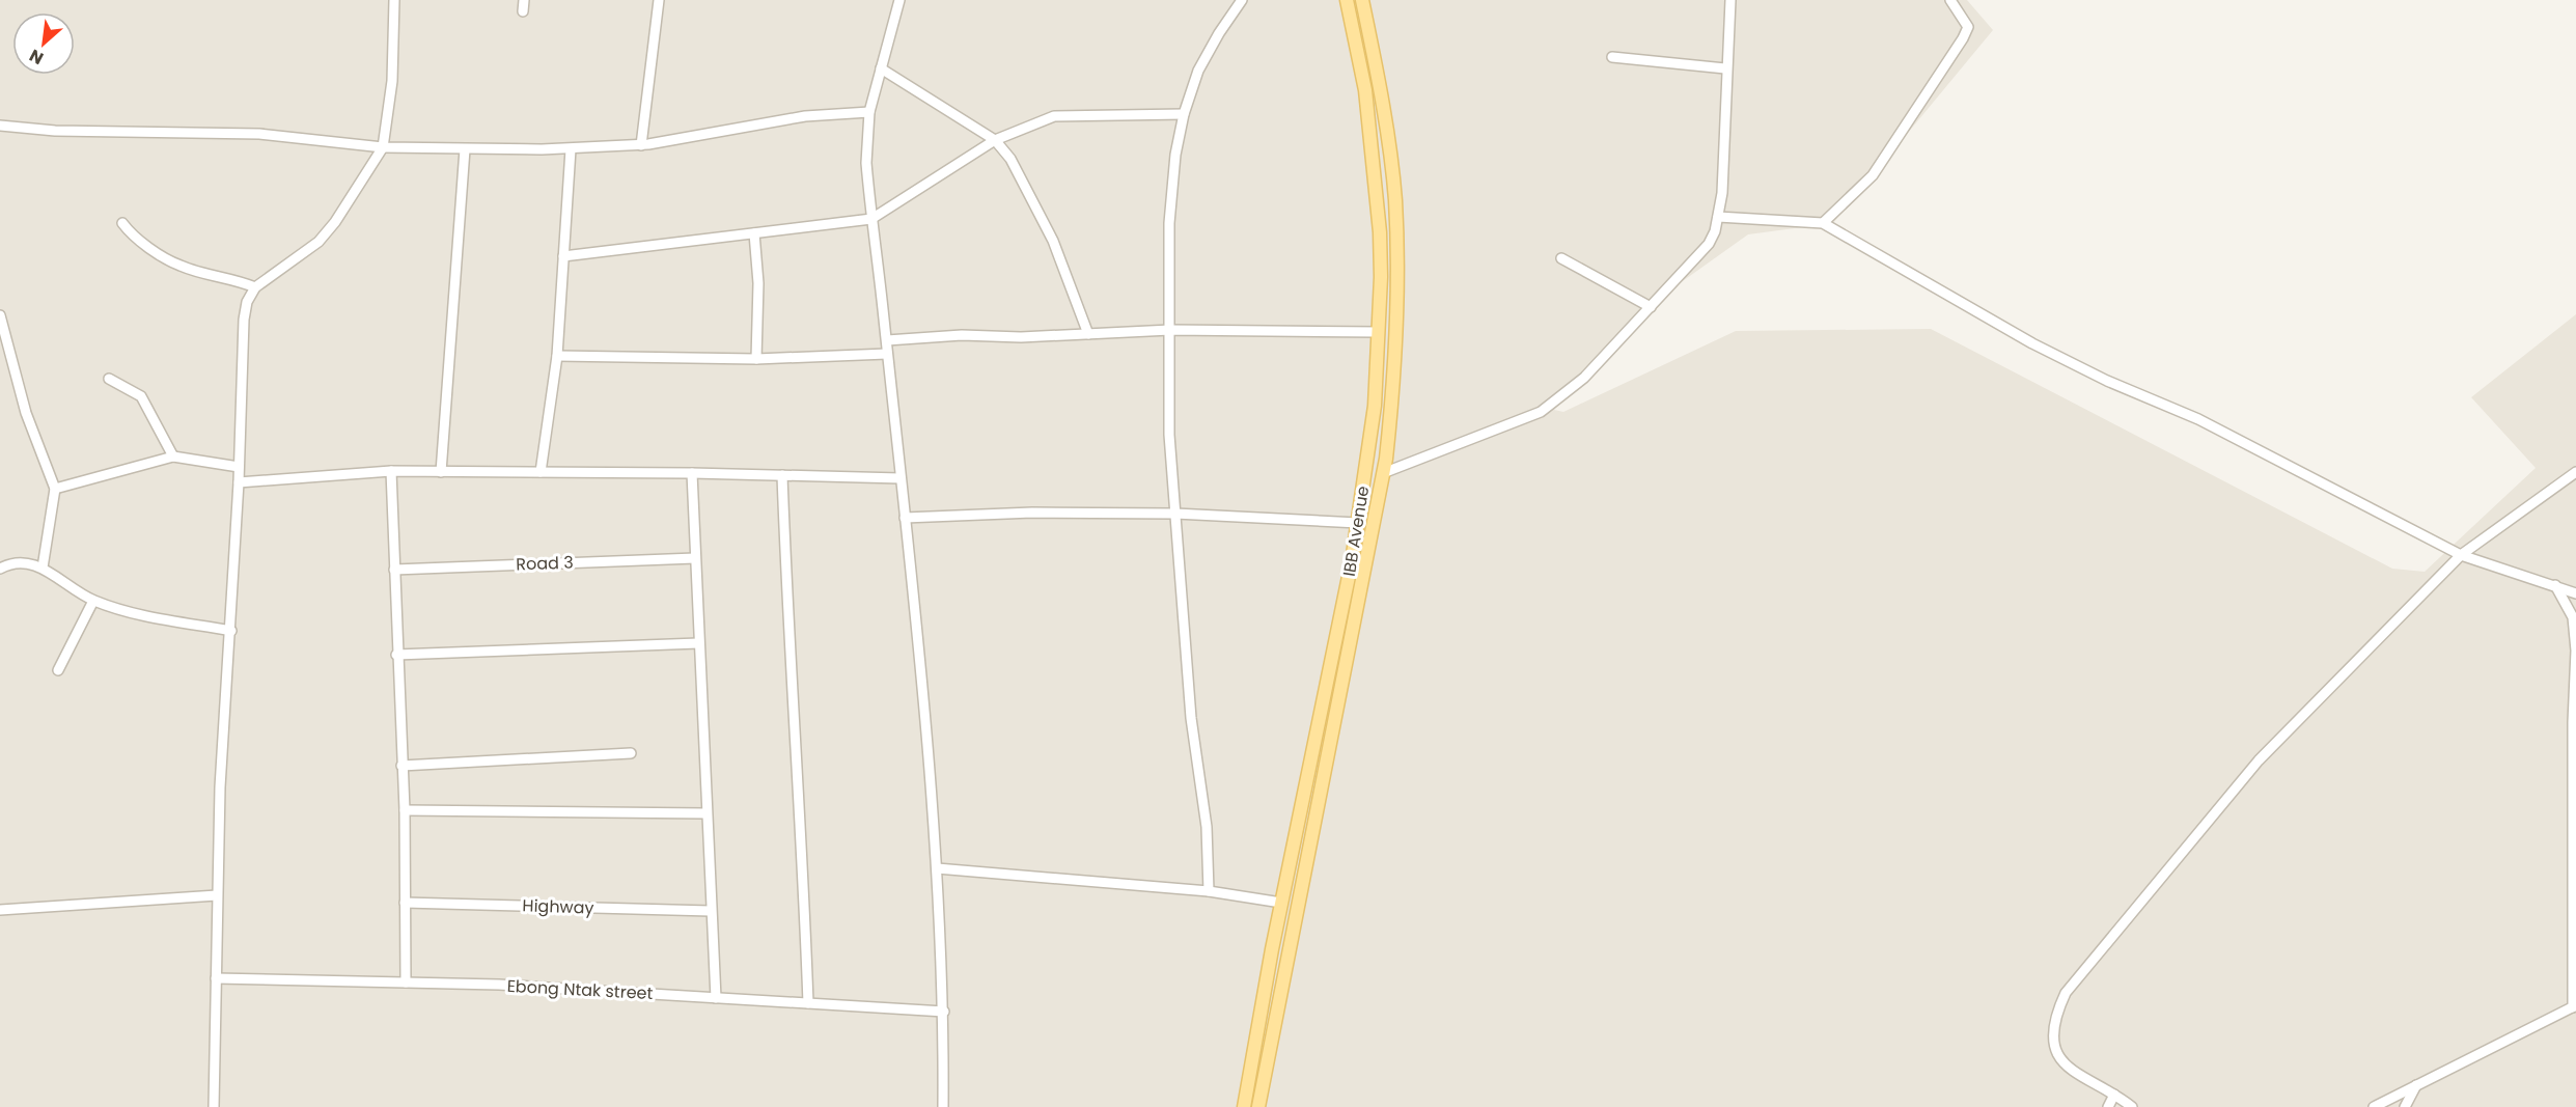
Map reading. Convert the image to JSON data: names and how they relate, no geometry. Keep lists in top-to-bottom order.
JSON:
{
  "streets": {
    "main road": ["IBB Avenue"],
    "street": ["Road 3", "Highway", "Ebong Ntak street"]
  },
  "north": "bottom left"
}
